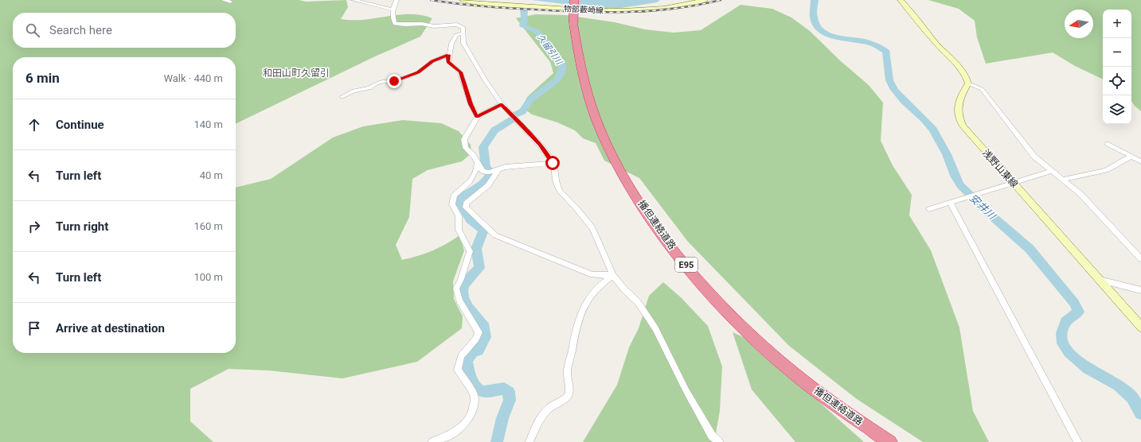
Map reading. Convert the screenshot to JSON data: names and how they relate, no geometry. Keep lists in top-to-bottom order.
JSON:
{
  "streets": {
    "highway": ["播但連絡道路", "E95"],
    "main road": ["物部藪崎線", "浅野山東線"]
  },
  "districts": ["和田山町久留引"],
  "water": ["久留引川", "安井川"],
  "north": "left",
  "page": {
    "map_buttons": ["+", "−"],
    "search": "Search here",
    "heading": ["6 min", "Walk · 440 m"],
    "list": [
      ["Continue", "140 m"],
      ["Turn left", "40 m"],
      ["Turn right", "160 m"],
      ["Turn left", "100 m"],
      "Arrive at destination"
    ]
  }
}
